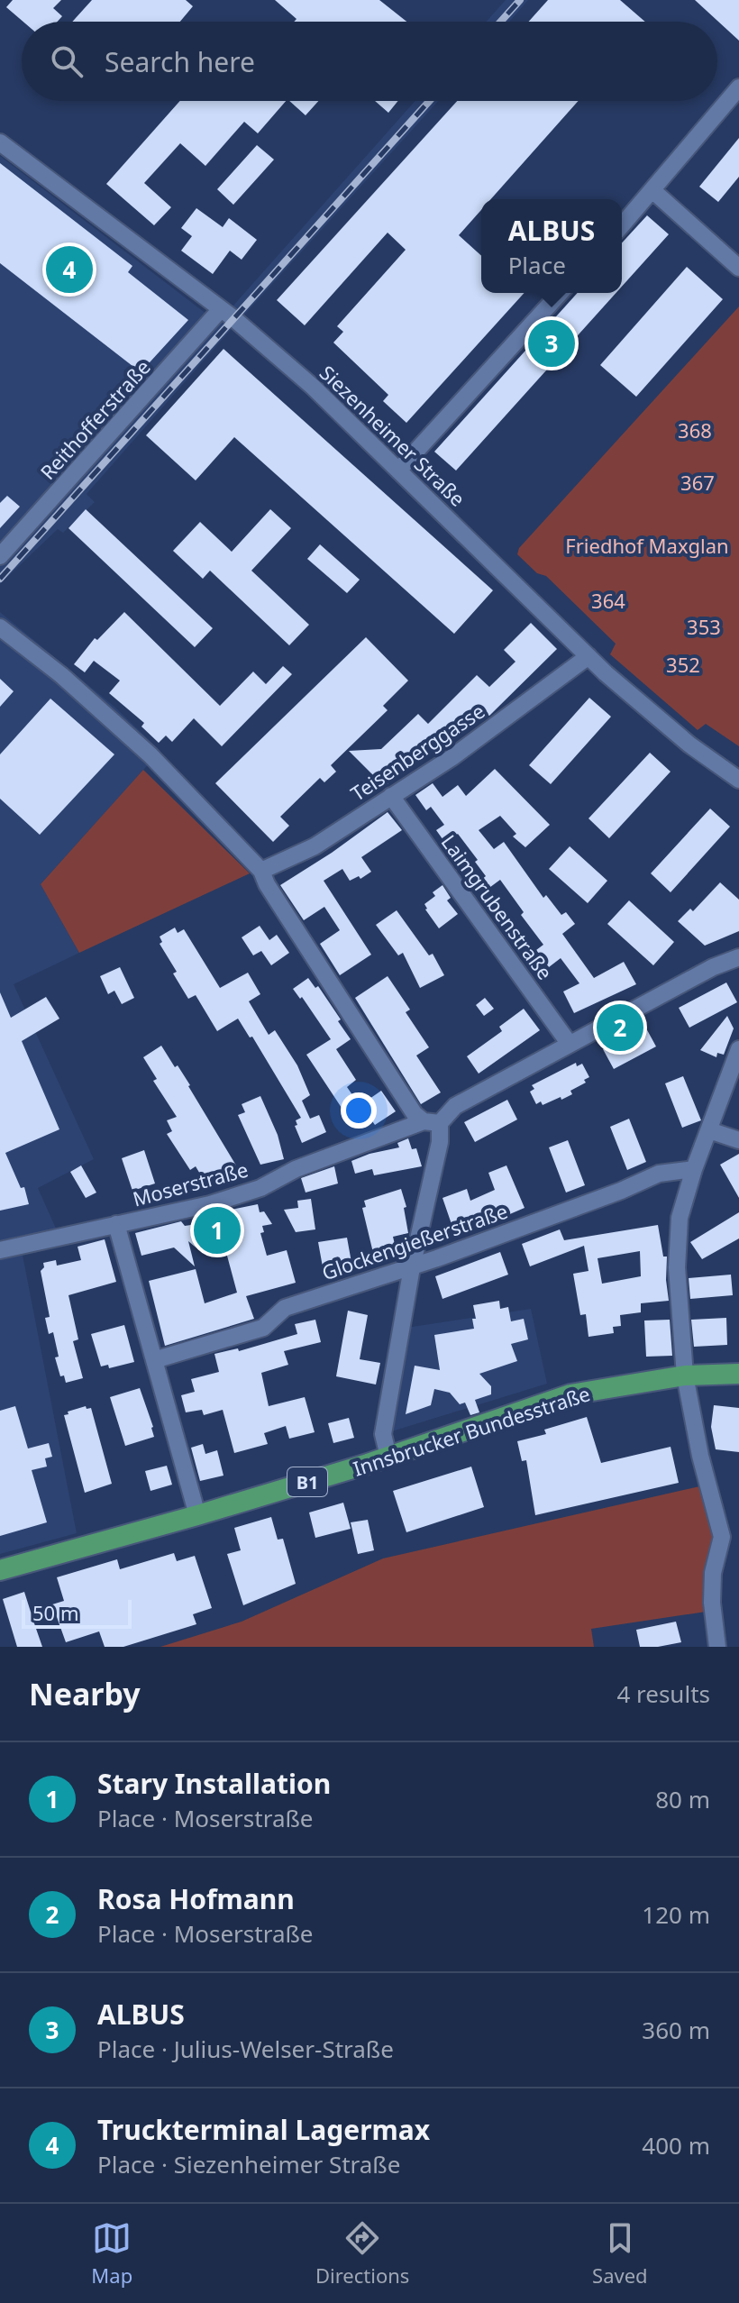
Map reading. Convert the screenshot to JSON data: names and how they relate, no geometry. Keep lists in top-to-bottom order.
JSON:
{
  "streets": {
    "main road": ["Innsbrucker Bundesstraße", "B1"],
    "street": [
      "Reithofferstraße",
      "Siezenheimer Straße",
      "Teisenberggasse",
      "Laimgrubenstraße",
      "Moserstraße",
      "Glockengießerstraße"
    ]
  },
  "crossings": [
    ["Reithofferstraße", "Siezenheimer Straße"],
    ["Siezenheimer Straße", "Teisenberggasse"],
    ["Teisenberggasse", "Laimgrubenstraße"],
    ["Laimgrubenstraße", "Moserstraße"]
  ],
  "parks": [
    "368",
    "367",
    "Friedhof Maxglan",
    "364",
    "353",
    "352"
  ],
  "scale_bar": "50 m",
  "page": {
    "search": "Search here",
    "popup": ["ALBUS", "Place"],
    "pins": [
      "4",
      "3",
      "2",
      "1"
    ],
    "scale": "50 m",
    "heading": ["Nearby", "4 results"],
    "list": [
      {
        "mark": "1",
        "name": "Stary Installation",
        "note": "Place · Moserstraße",
        "value": "80 m"
      },
      {
        "mark": "2",
        "name": "Rosa Hofmann",
        "note": "Place · Moserstraße",
        "value": "120 m"
      },
      {
        "mark": "3",
        "name": "ALBUS",
        "note": "Place · Julius-Welser-Straße",
        "value": "360 m"
      },
      {
        "mark": "4",
        "name": "Truckterminal Lagermax",
        "note": "Place · Siezenheimer Straße",
        "value": "400 m"
      }
    ],
    "nav": ["Map", "Directions", "Saved"]
  }
}
